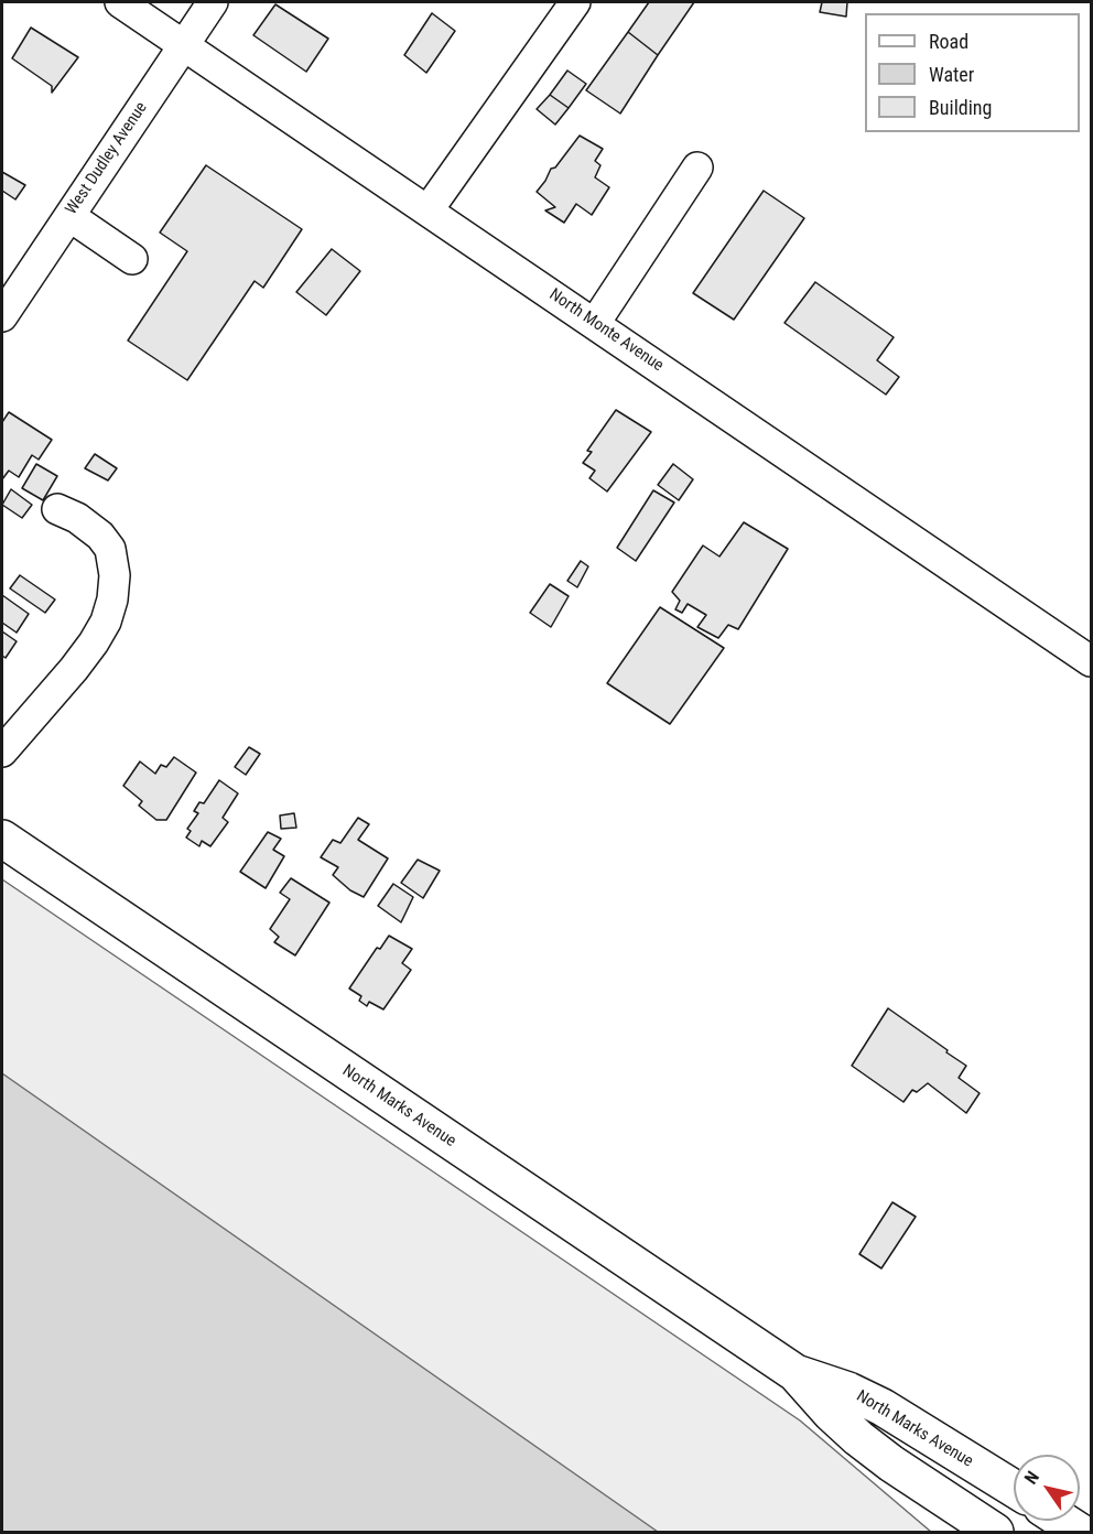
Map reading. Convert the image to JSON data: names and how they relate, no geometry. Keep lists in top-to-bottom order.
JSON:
{
  "streets": {
    "main road": ["North Marks Avenue"],
    "street": ["West Dudley Avenue", "North Monte Avenue"]
  },
  "crossings": [
    ["West Dudley Avenue", "North Monte Avenue"]
  ],
  "legend": ["Road", "Water", "Building"],
  "north": "top left"
}
